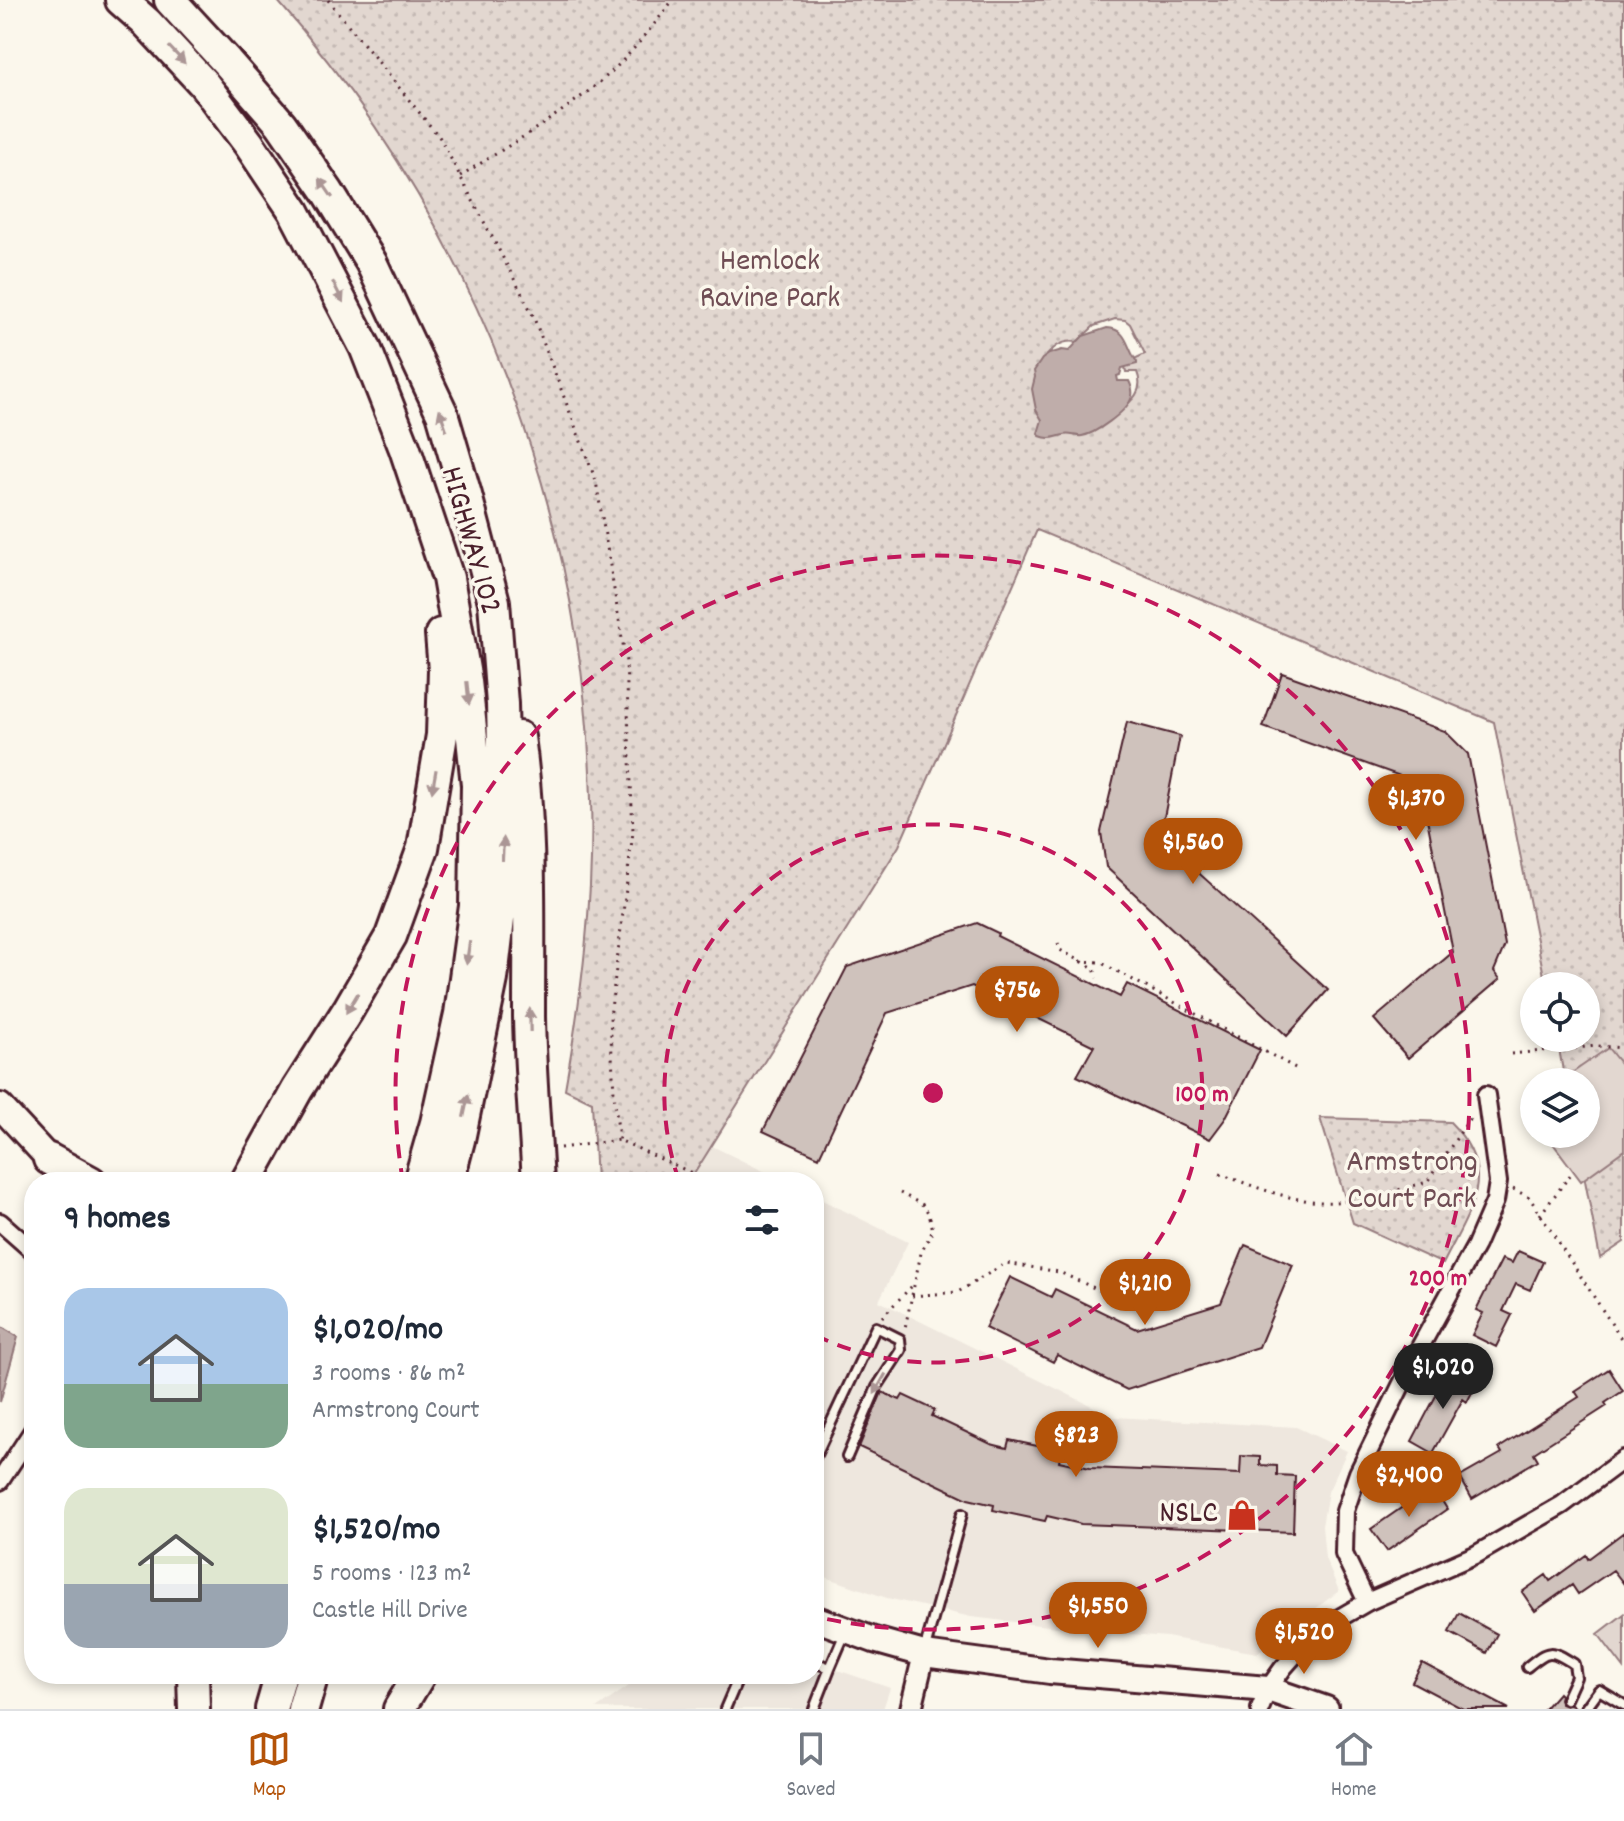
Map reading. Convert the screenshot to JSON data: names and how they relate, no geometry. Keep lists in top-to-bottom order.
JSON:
{
  "streets": {
    "highway": ["HIGHWAY 102"]
  },
  "parks": ["Hemlock Ravine Park", "Armstrong Court Park"],
  "places": {
    "shop": ["NSLC"]
  },
  "page": {
    "price": [
      "$1,370",
      "$1,560",
      "$756",
      "$1,210",
      "$1,020",
      "$823",
      "$2,400",
      "$1,550",
      "$1,520"
    ],
    "heading": "9 homes",
    "list": [
      {
        "name": "$1,020/mo",
        "note": "3 rooms · 86 m² · Armstrong Court"
      },
      {
        "name": "$1,520/mo",
        "note": "5 rooms · 123 m² · Castle Hill Drive"
      }
    ],
    "tabs": ["Map", "Saved", "Home"]
  },
  "rings": ["100 m", "200 m"]
}
